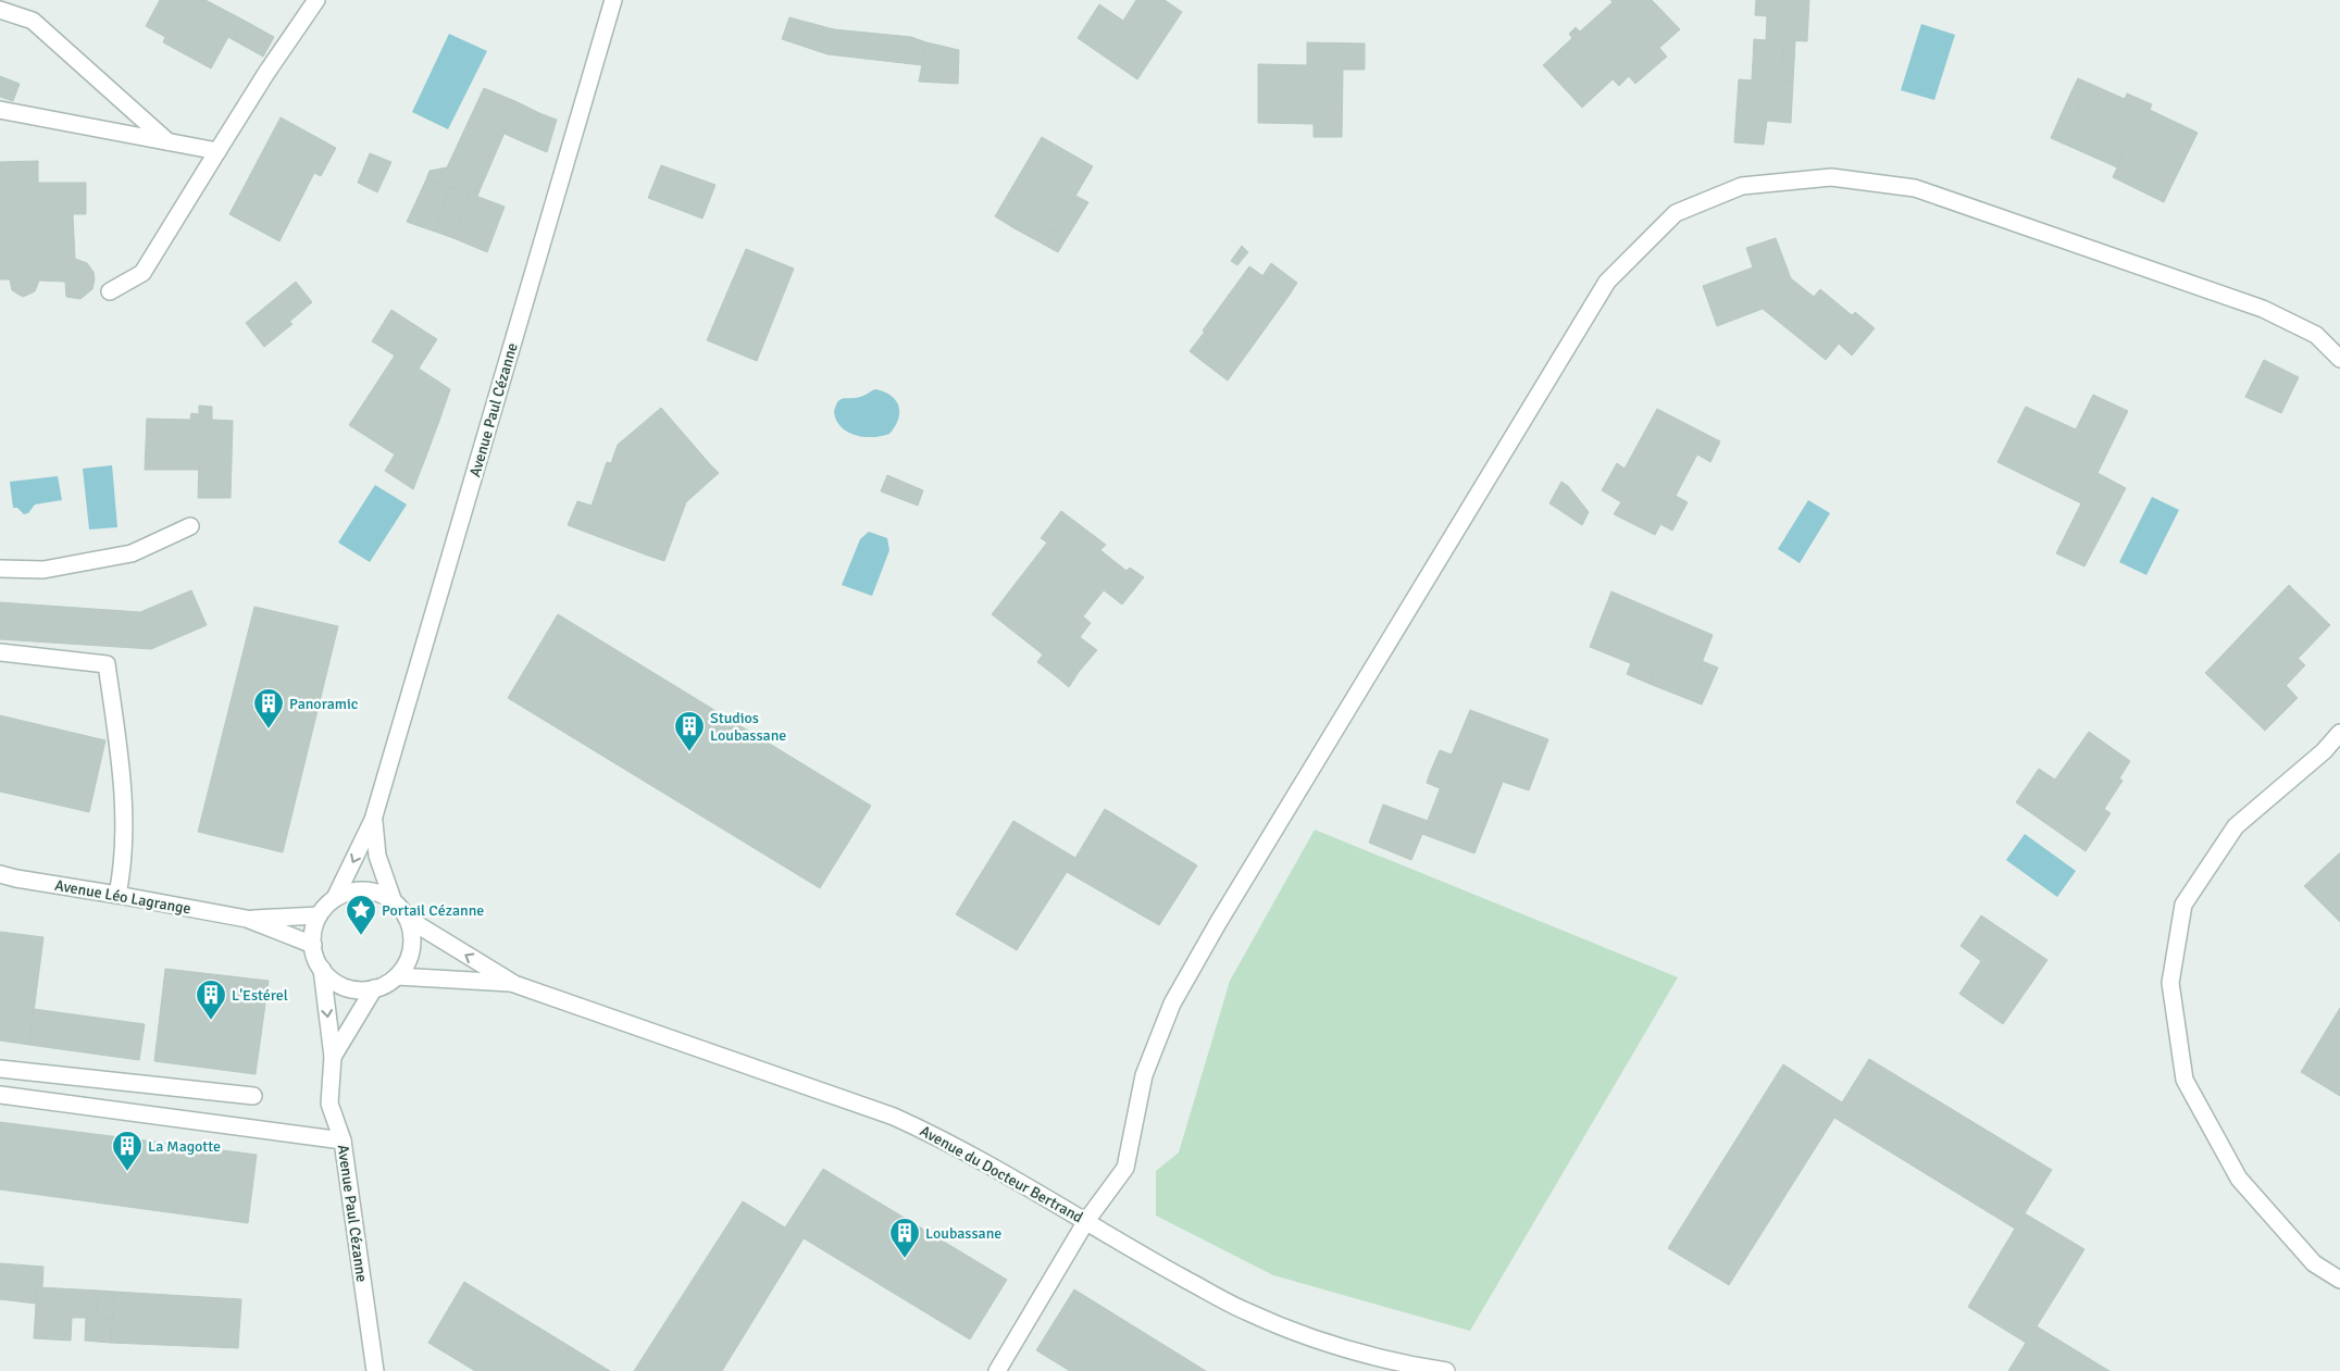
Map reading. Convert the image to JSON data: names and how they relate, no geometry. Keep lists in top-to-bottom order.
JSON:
{
  "streets": {
    "street": ["Avenue Paul Cézanne", "Avenue Léo Lagrange", "Avenue du Docteur Bertrand"]
  },
  "crossings": [
    ["Avenue Paul Cézanne", "Avenue Léo Lagrange"],
    ["Avenue Paul Cézanne", "Avenue du Docteur Bertrand"],
    ["Avenue Léo Lagrange", "Avenue du Docteur Bertrand"]
  ],
  "places": {
    "building": [
      "Panoramic",
      "Studios Loubassane",
      "L'Estérel",
      "La Magotte",
      "Loubassane"
    ],
    "place": ["Portail Cézanne"]
  }
}
